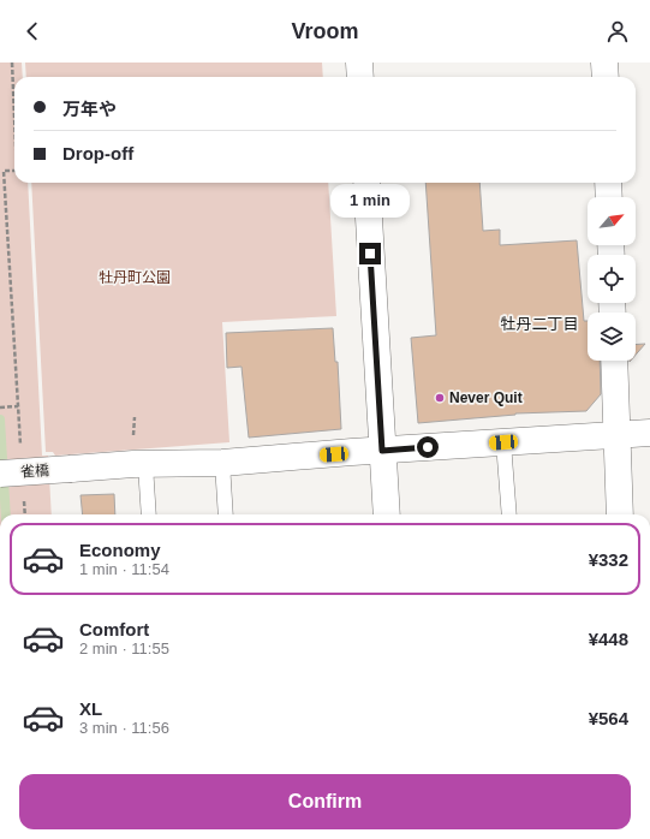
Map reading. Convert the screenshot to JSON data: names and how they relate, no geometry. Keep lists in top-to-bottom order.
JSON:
{
  "streets": {
    "street": ["雀橋"]
  },
  "districts": ["牡丹二丁目"],
  "parks": ["牡丹町公園"],
  "places": ["Never Quit"],
  "north": "top right",
  "page": {
    "header": "Vroom",
    "banner": ["万年や", "Drop-off"],
    "bubble": "1 min",
    "list": [
      {
        "name": "Economy",
        "note": "1 min · 11:54",
        "value": "¥332"
      },
      {
        "name": "Comfort",
        "note": "2 min · 11:55",
        "value": "¥448"
      },
      {
        "name": "XL",
        "note": "3 min · 11:56",
        "value": "¥564"
      }
    ],
    "buttons": "Confirm"
  }
}
